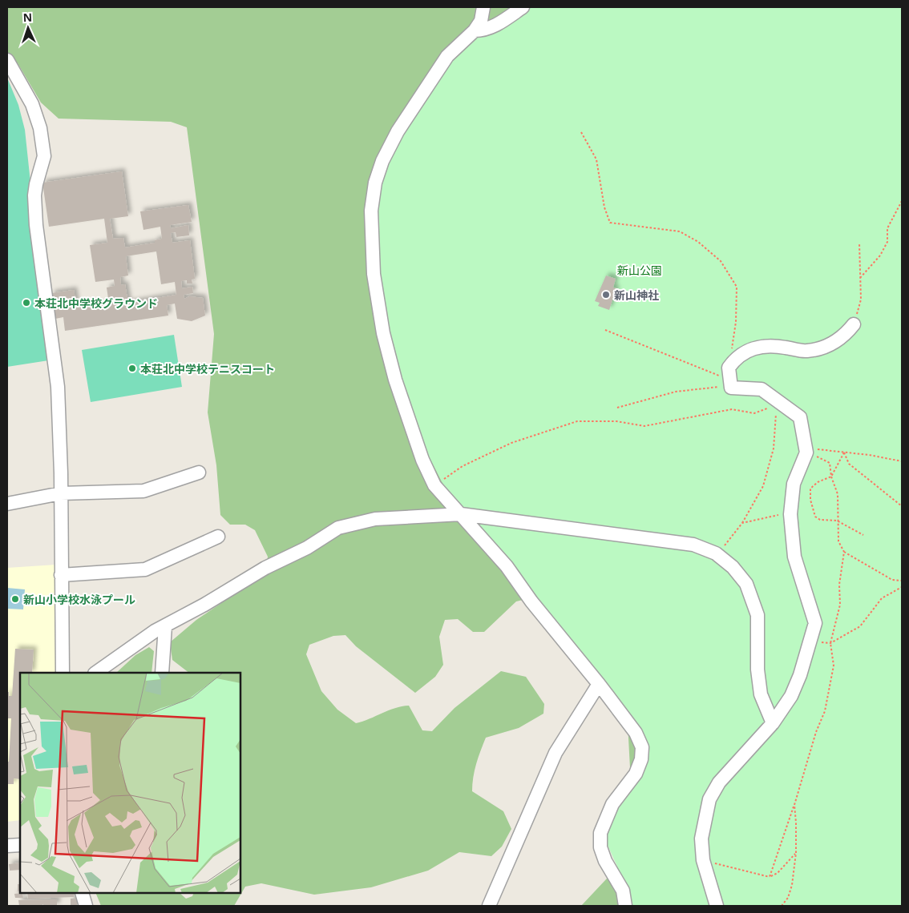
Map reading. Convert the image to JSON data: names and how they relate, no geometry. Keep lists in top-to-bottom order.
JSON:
{
  "parks": ["新山公園"],
  "places": [
    "新山神社",
    "本荘北中学校グラウンド",
    "本荘北中学校テニスコート",
    "新山小学校水泳プール"
  ],
  "north": "top"
}
